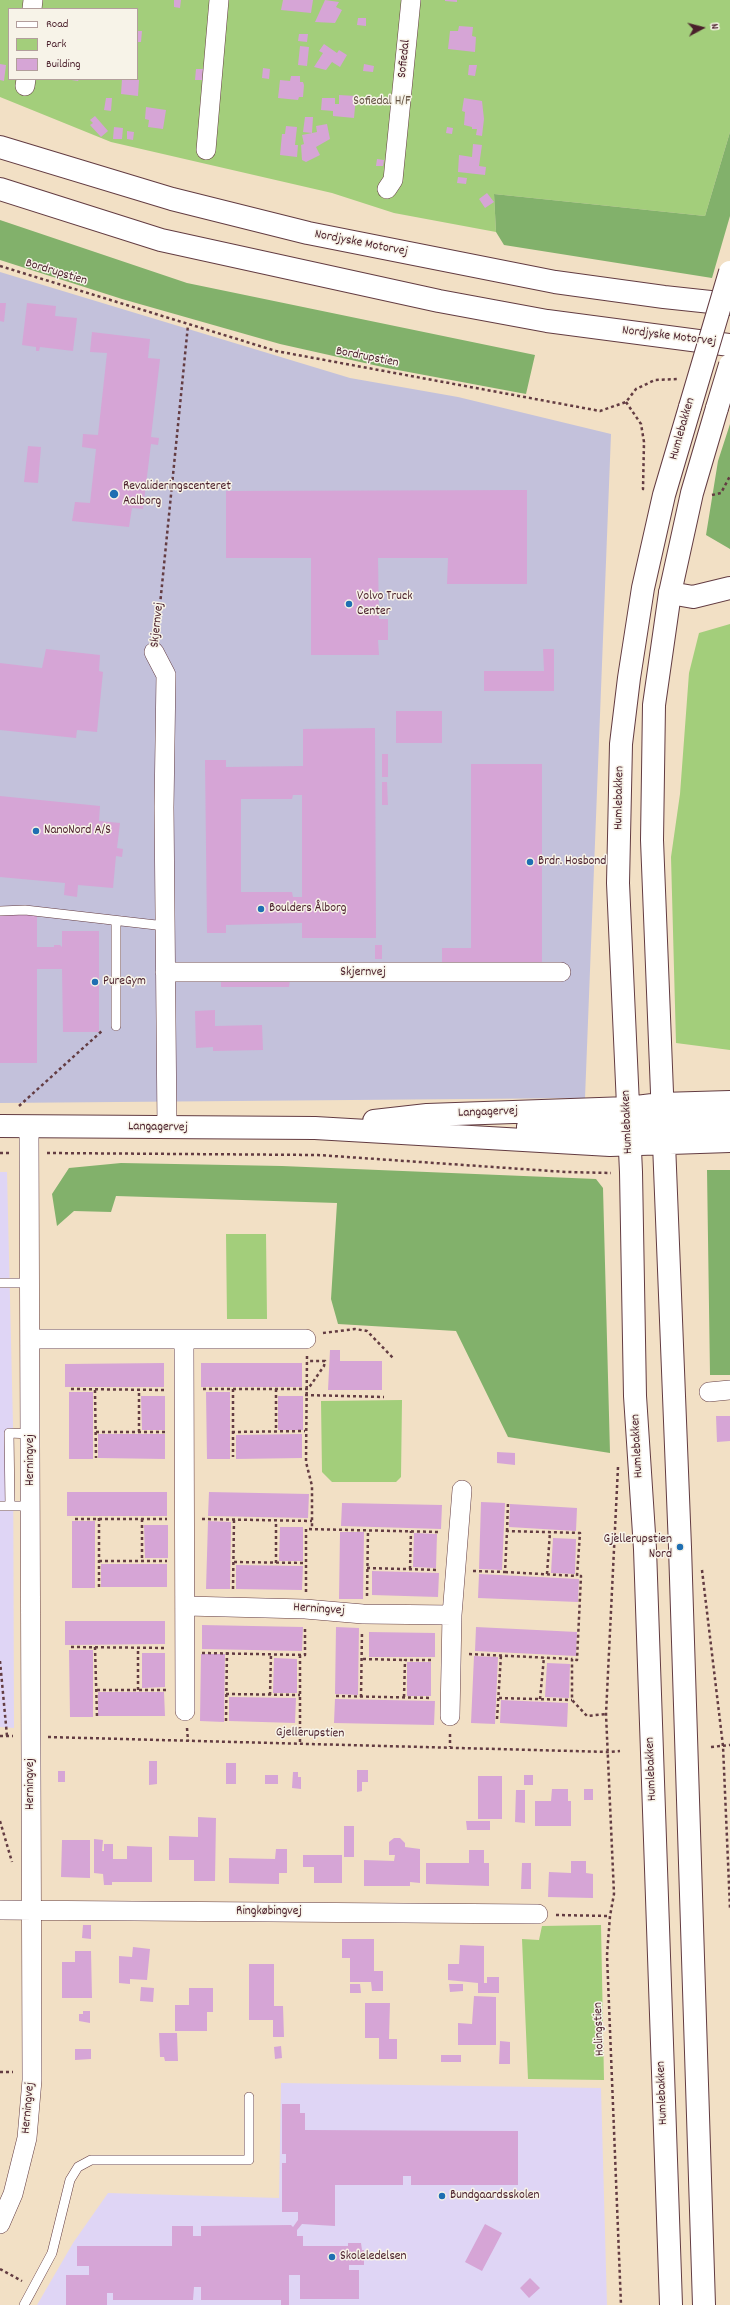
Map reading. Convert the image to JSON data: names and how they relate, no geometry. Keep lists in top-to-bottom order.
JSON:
{
  "streets": {
    "main road": ["Nordjyske Motorvej", "Humlebakken", "Langagervej"],
    "street": [
      "Sofiedal",
      "Skjernvej",
      "Herningvej",
      "Ringkøbingvej"
    ],
    "path": ["Bordrupstien", "Gjellerupstien", "Holingstien"]
  },
  "crossings": [
    ["Bordrupstien", "Skjernvej"],
    ["Humlebakken", "Langagervej"],
    ["Skjernvej", "Langagervej"],
    ["Langagervej", "Herningvej"],
    ["Herningvej", "Gjellerupstien"],
    ["Herningvej", "Ringkøbingvej"],
    ["Gjellerupstien", "Holingstien"]
  ],
  "parks": ["Sofiedal H/F"],
  "places": [
    "Revalideringscenteret Aalborg",
    "Volvo Truck Center",
    "NanoNord A/S",
    "Brdr. Hosbond",
    "Boulders Ålborg",
    "PureGym",
    "Gjellerupstien Nord",
    "Bundgaardsskolen",
    "Skoleledelsen"
  ],
  "legend": ["Road", "Park", "Building"],
  "north": "right"
}
